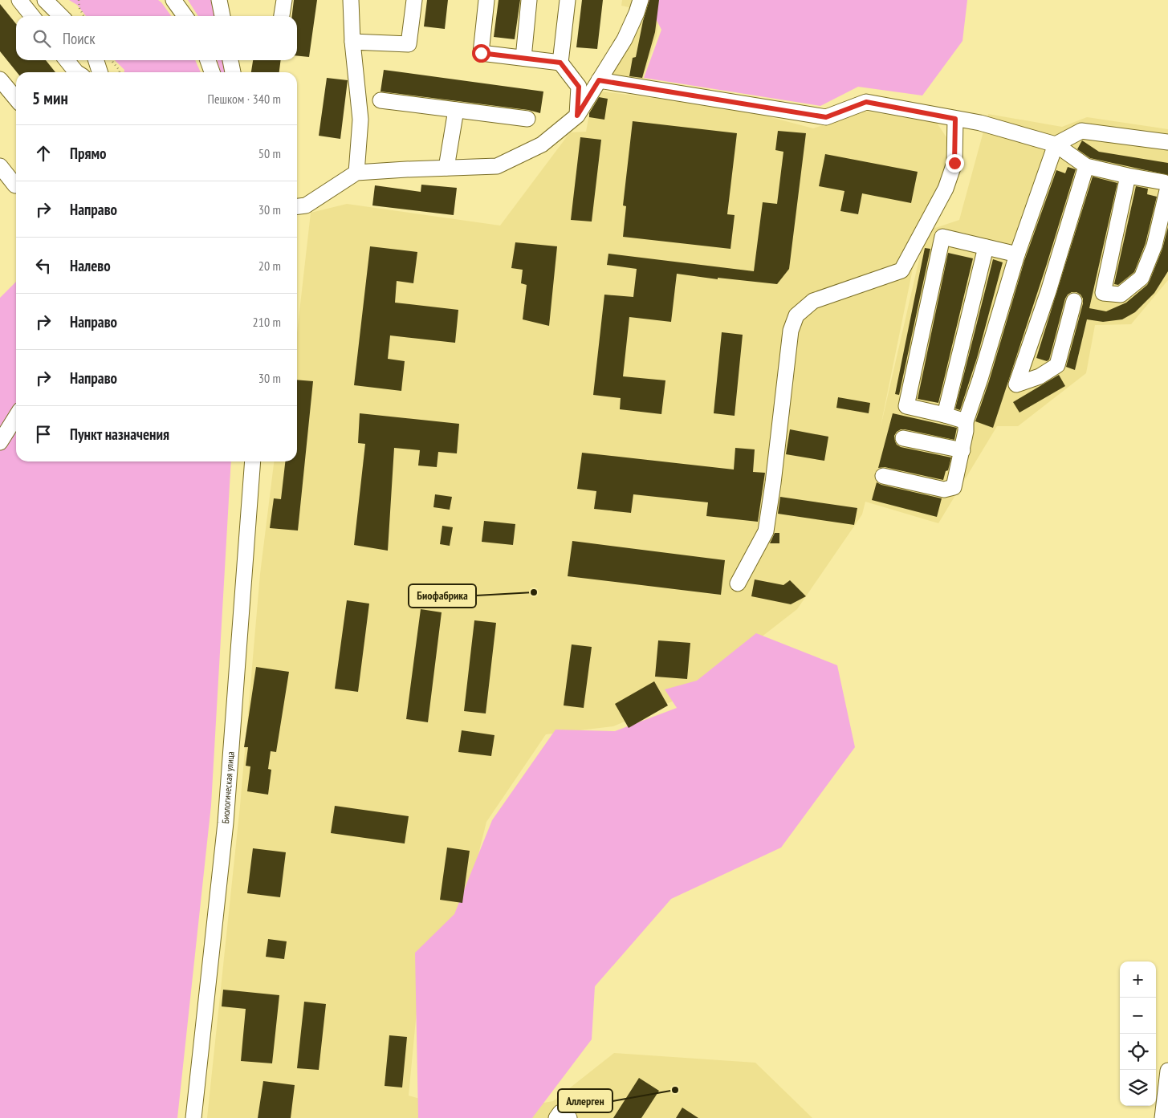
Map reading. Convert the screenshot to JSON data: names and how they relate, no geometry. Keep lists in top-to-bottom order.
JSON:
{
  "streets": {
    "street": ["Биологическая улица"]
  },
  "places": ["Биофабрика", "Аллерген"],
  "page": {
    "search": "Поиск",
    "heading": ["5 мин", "Пешком · 340 m"],
    "list": [
      ["Прямо", "50 m"],
      ["Направо", "30 m"],
      ["Налево", "20 m"],
      ["Направо", "210 m"],
      ["Направо", "30 m"],
      "Пункт назначения"
    ],
    "map_buttons": ["+", "−"]
  }
}
